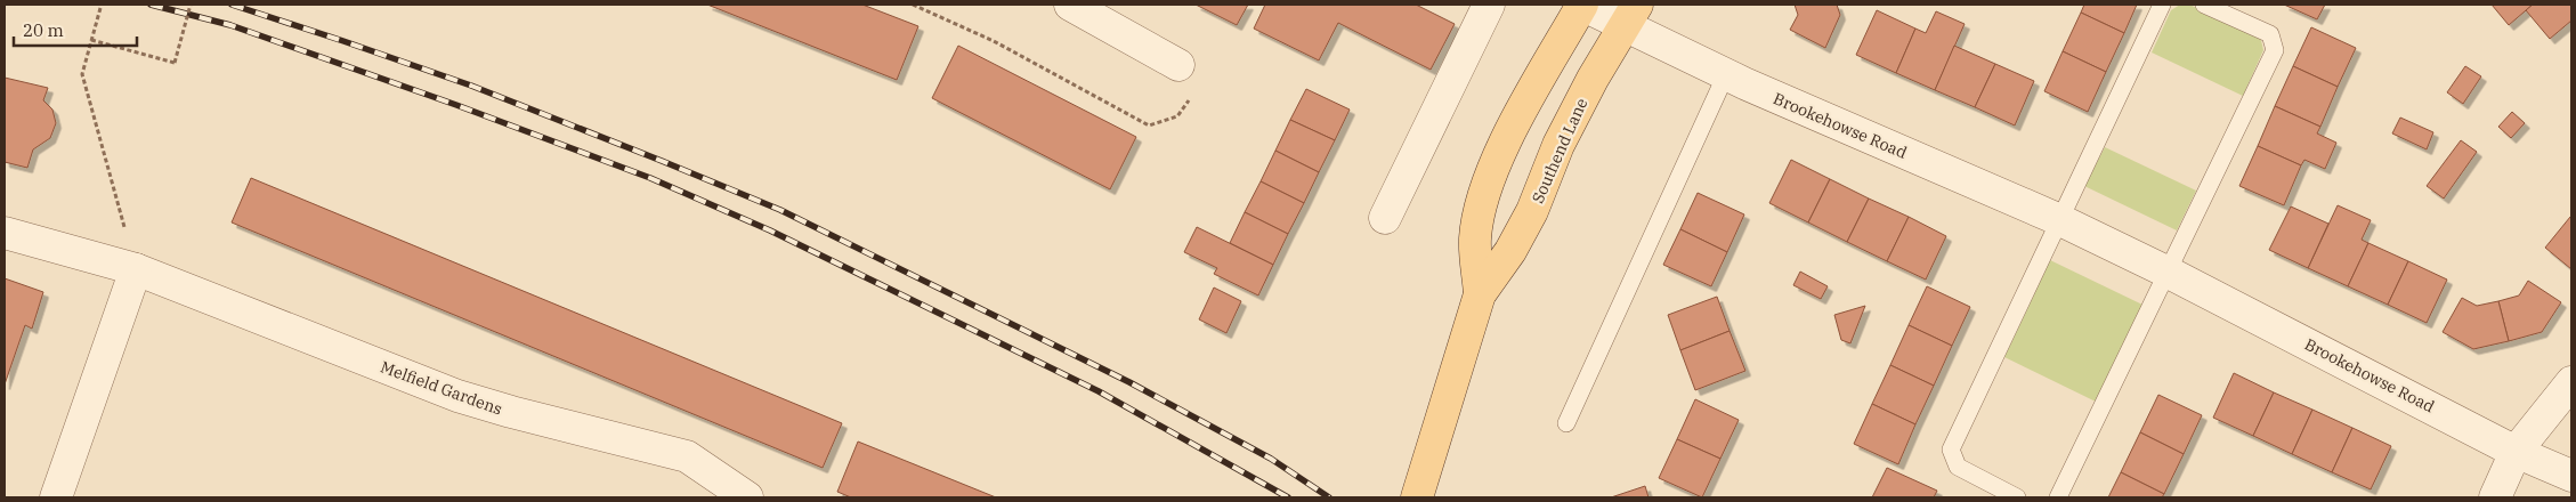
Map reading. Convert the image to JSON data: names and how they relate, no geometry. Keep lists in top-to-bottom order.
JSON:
{
  "streets": {
    "main road": ["Southend Lane"],
    "street": ["Brookehowse Road", "Melfield Gardens"]
  },
  "crossings": [
    ["Brookehowse Road", "Southend Lane"]
  ],
  "scale_bar": "20 m"
}
